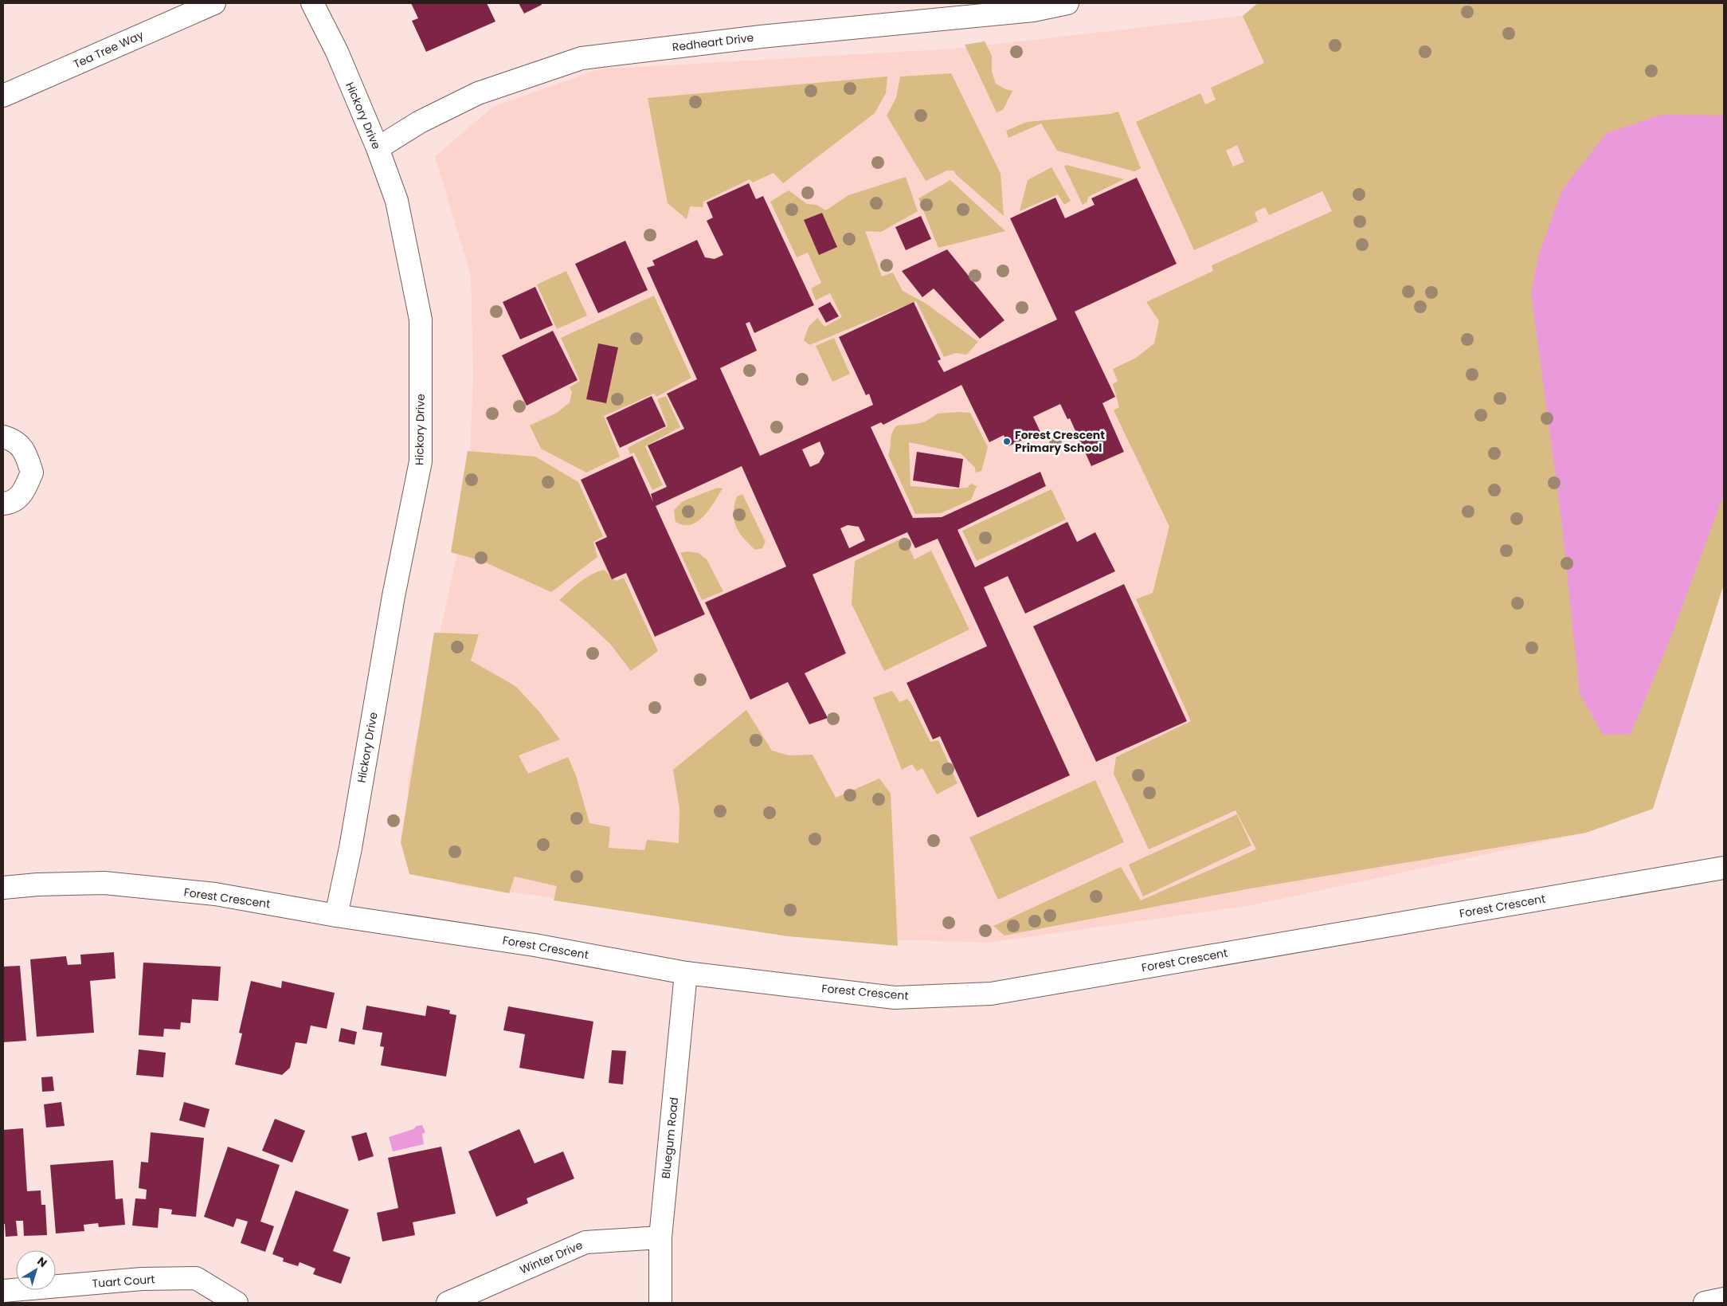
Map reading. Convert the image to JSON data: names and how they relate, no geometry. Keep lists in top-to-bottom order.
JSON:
{
  "streets": {
    "street": [
      "Redheart Drive",
      "Tea Tree Way",
      "Hickory Drive",
      "Forest Crescent",
      "Bluegum Road",
      "Winter Drive",
      "Tuart Court"
    ]
  },
  "crossings": [
    ["Redheart Drive", "Hickory Drive"],
    ["Hickory Drive", "Forest Crescent"],
    ["Forest Crescent", "Bluegum Road"],
    ["Bluegum Road", "Winter Drive"]
  ],
  "places": ["Forest Crescent Primary School"],
  "north": "top right"
}
